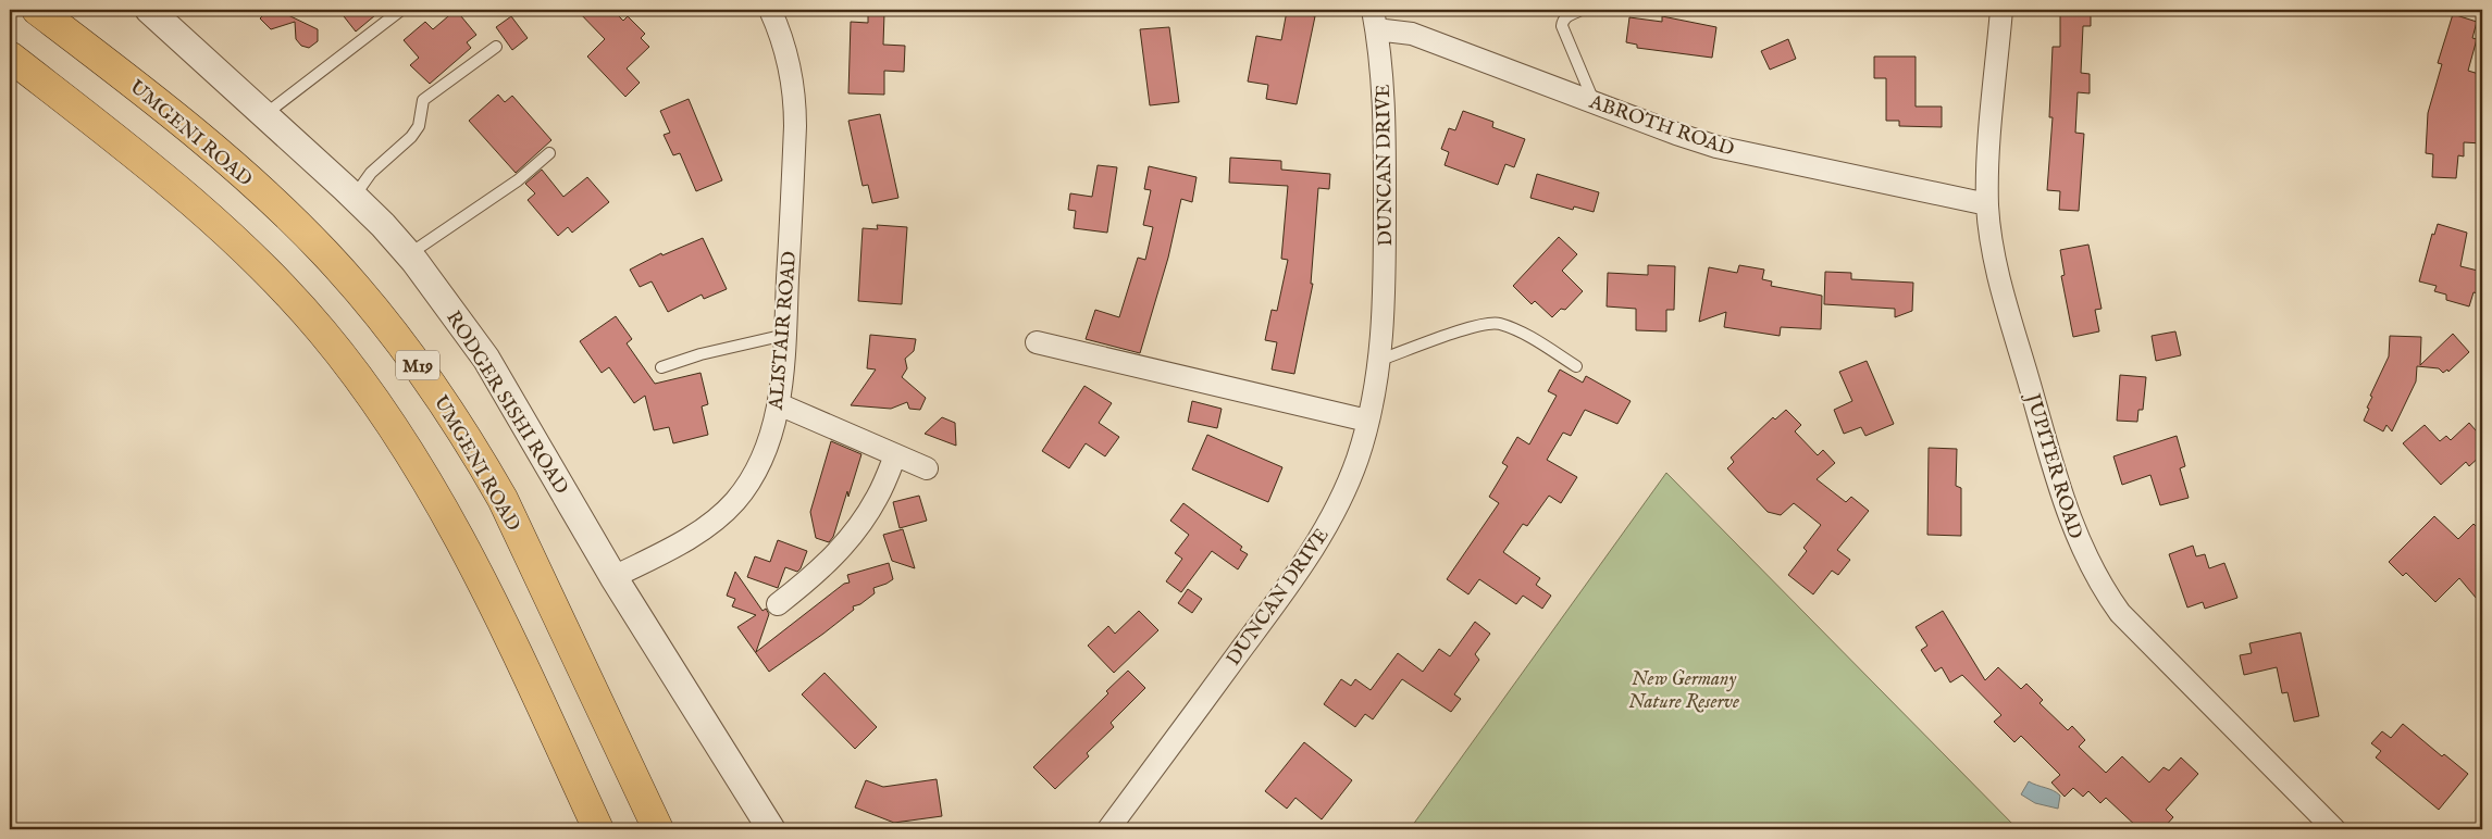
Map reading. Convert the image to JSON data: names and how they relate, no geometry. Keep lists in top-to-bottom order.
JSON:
{
  "streets": {
    "highway": ["UMGENI ROAD", "M19"],
    "street": [
      "ABROTH ROAD",
      "DUNCAN DRIVE",
      "ALISTAIR ROAD",
      "RODGER SISHI ROAD",
      "JUPITER ROAD"
    ]
  },
  "crossings": [
    ["ABROTH ROAD", "DUNCAN DRIVE"],
    ["ABROTH ROAD", "JUPITER ROAD"],
    ["ALISTAIR ROAD", "RODGER SISHI ROAD"]
  ],
  "parks": ["New Germany Nature Reserve"]
}
